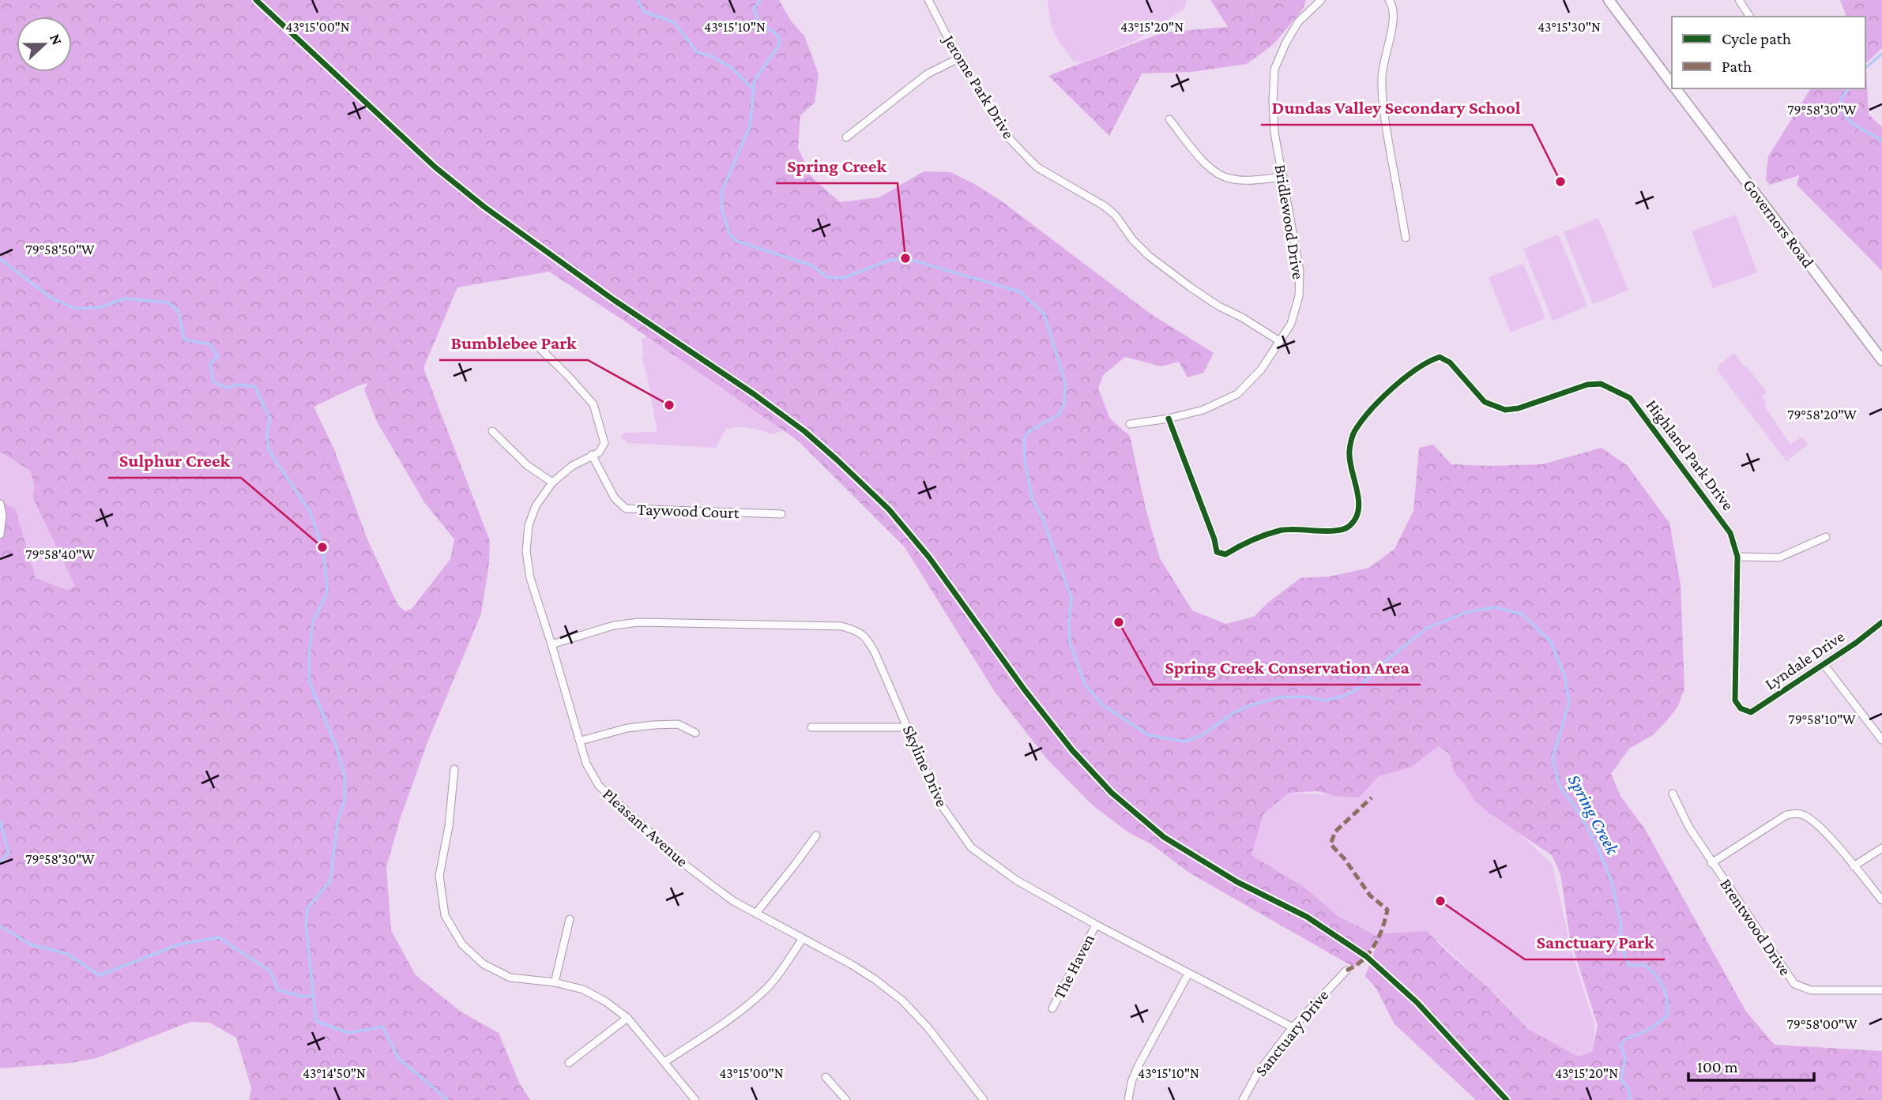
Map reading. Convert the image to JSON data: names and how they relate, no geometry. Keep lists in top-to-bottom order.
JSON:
{
  "streets": {
    "main road": ["Governors Road"],
    "street": [
      "Jerome Park Drive",
      "Bridlewood Drive",
      "Highland Park Drive",
      "Taywood Court",
      "Lyndale Drive",
      "Skyline Drive",
      "Pleasant Avenue",
      "Brentwood Drive",
      "The Haven",
      "Sanctuary Drive"
    ]
  },
  "crossings": [
    ["Jerome Park Drive", "Bridlewood Drive"],
    ["Bridlewood Drive", "Highland Park Drive"],
    ["Highland Park Drive", "Lyndale Drive"],
    ["Taywood Court", "Pleasant Avenue"],
    ["Skyline Drive", "Pleasant Avenue"],
    ["Skyline Drive", "The Haven"],
    ["Skyline Drive", "Sanctuary Drive"]
  ],
  "water": ["Spring Creek"],
  "places": [
    "Dundas Valley Secondary School",
    "Spring Creek",
    "Bumblebee Park",
    "Sulphur Creek",
    "Spring Creek Conservation Area",
    "Sanctuary Park"
  ],
  "legend": ["Cycle path", "Path"],
  "scale_bar": "100 m",
  "north": "right",
  "coordinates": [
    "43°15'30\"N",
    "43°15'00\"N",
    "43°15'10\"N",
    "43°15'20\"N",
    "79°58'30\"W",
    "79°58'50\"W",
    "79°58'20\"W",
    "79°58'40\"W",
    "79°58'10\"W",
    "79°58'00\"W",
    "43°14'50\"N"
  ]
}
